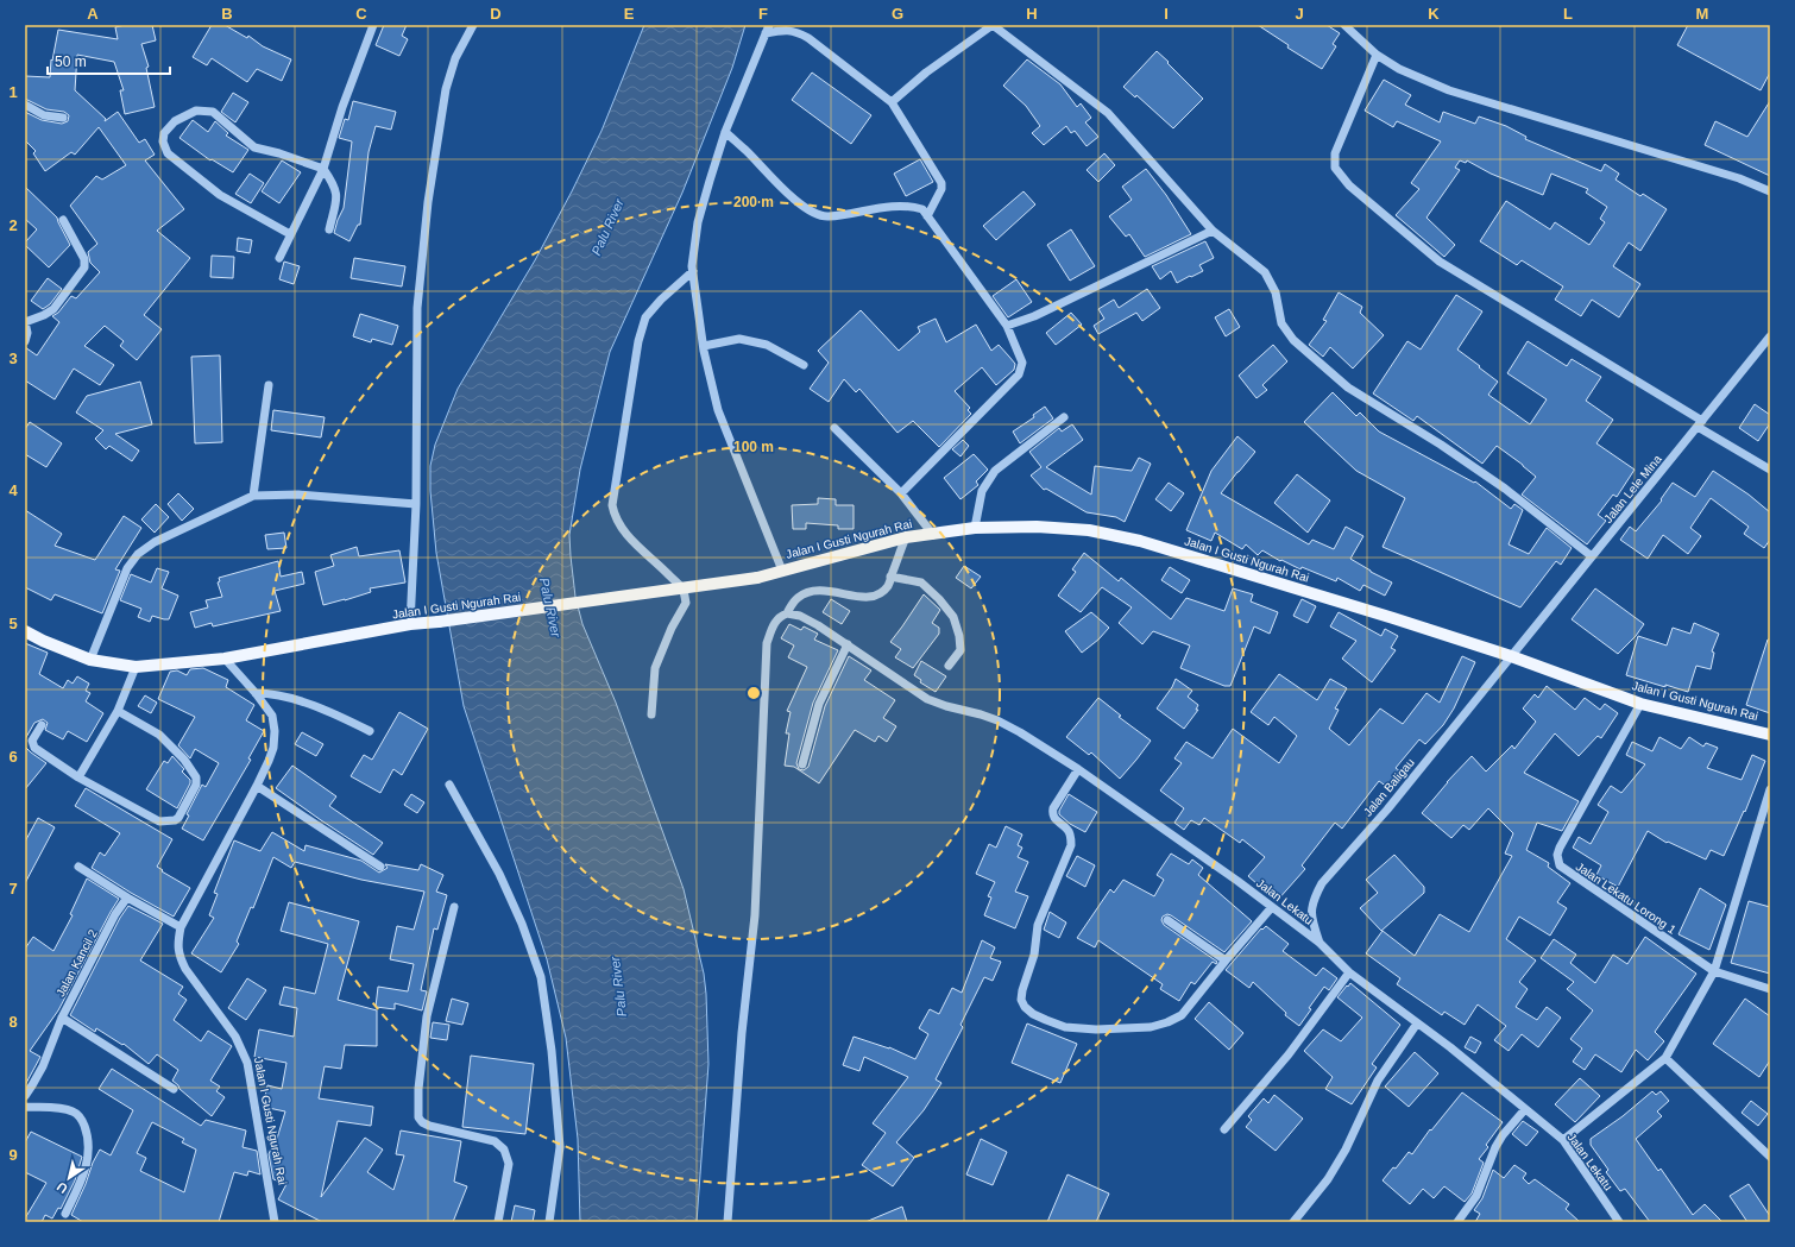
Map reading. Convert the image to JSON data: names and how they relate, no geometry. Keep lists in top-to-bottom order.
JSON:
{
  "streets": {
    "main road": ["Jalan I Gusti Ngurah Rai"],
    "street": [
      "Jalan Lele Mina",
      "Jalan Baligau",
      "Jalan Lekatu Lorong 1",
      "Jalan Lekatu",
      "Jalan Kancil 2"
    ]
  },
  "crossings": [
    ["Jalan Lele Mina", "Jalan I Gusti Ngurah Rai"],
    ["Jalan Lele Mina", "Jalan Baligau"],
    ["Jalan I Gusti Ngurah Rai", "Jalan Baligau"],
    ["Jalan I Gusti Ngurah Rai", "Jalan Lekatu Lorong 1"],
    ["Jalan Baligau", "Jalan Lekatu"]
  ],
  "water": ["Palu River"],
  "scale_bar": "50 m",
  "north": "bottom left",
  "grid": {
    "columns": [
      "A",
      "B",
      "C",
      "D",
      "E",
      "F",
      "G",
      "H",
      "I",
      "J",
      "K",
      "L",
      "M"
    ],
    "rows": [
      "1",
      "2",
      "3",
      "4",
      "5",
      "6",
      "7",
      "8",
      "9"
    ]
  },
  "rings": ["200 m", "100 m"]
}
